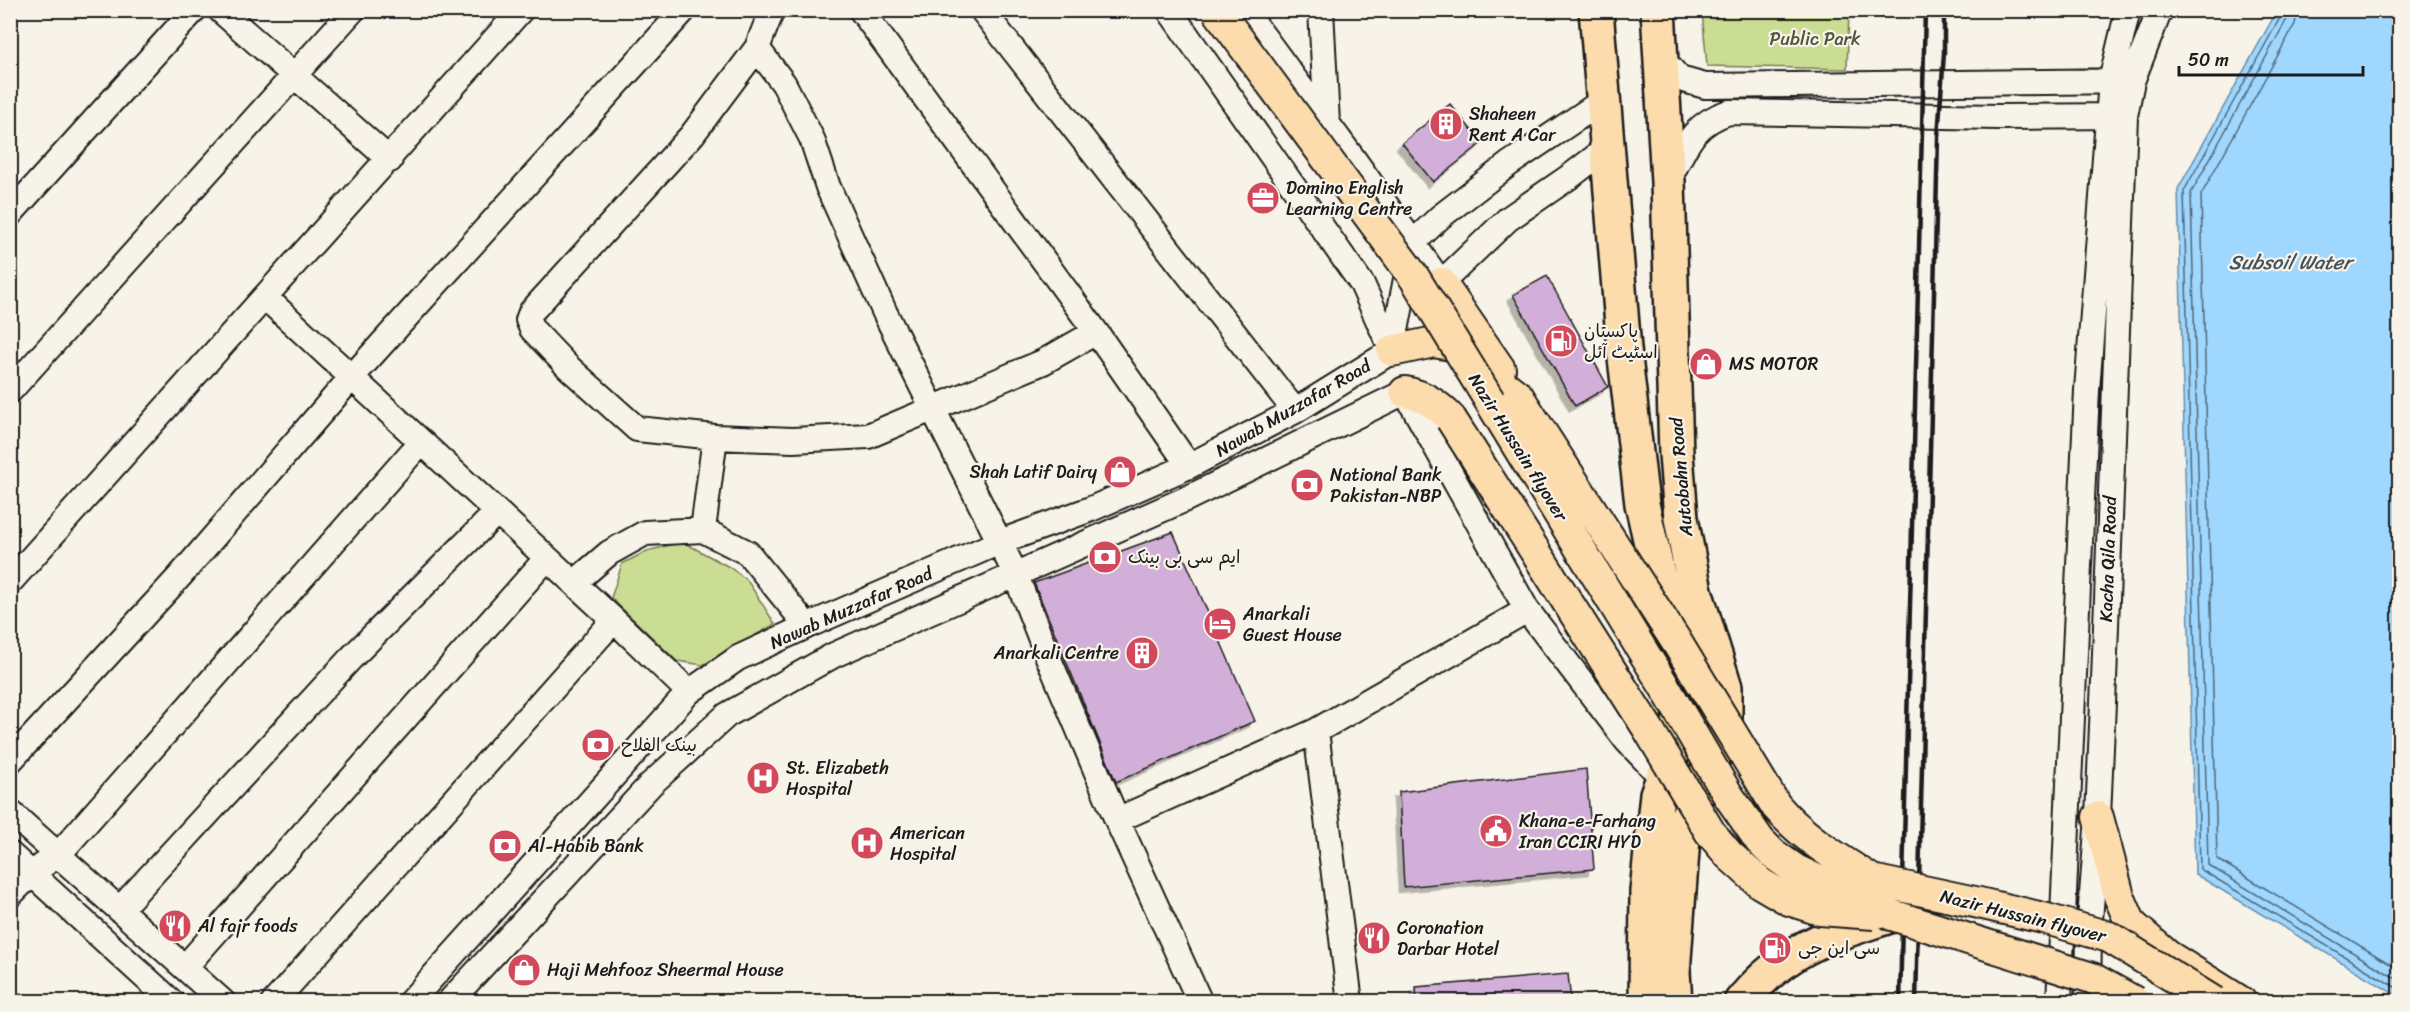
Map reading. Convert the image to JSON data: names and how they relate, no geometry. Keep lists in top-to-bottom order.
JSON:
{
  "streets": {
    "highway": ["Autobahn Road"],
    "main road": ["Nazir Hussain flyover"],
    "street": ["Nawab Muzzafar Road", "Kacha Qila Road"]
  },
  "water": ["Subsoil Water"],
  "parks": ["Public Park"],
  "places": {
    "building": ["Shaheen Rent A Car", "Anarkali Centre"],
    "office": ["Domino English Learning Centre"],
    "fuel station": ["پاکستان اسٹیٹ آئل", "سی این جی"],
    "shop": ["MS MOTOR", "Shah Latif Dairy", "Haji Mehfooz Sheermal House"],
    "bank": [
      "National Bank Pakistan-NBP",
      "ایم سی بی بینک",
      "بینک الفلاح",
      "Al-Habib Bank"
    ],
    "hotel": ["Anarkali Guest House"],
    "hospital": ["St. Elizabeth Hospital", "American Hospital"],
    "public building": ["Khana-e-Farhang Iran CCIRI HYD"],
    "restaurant": ["Al fajr foods", "Coronation Darbar Hotel"]
  },
  "scale_bar": "50 m"
}
